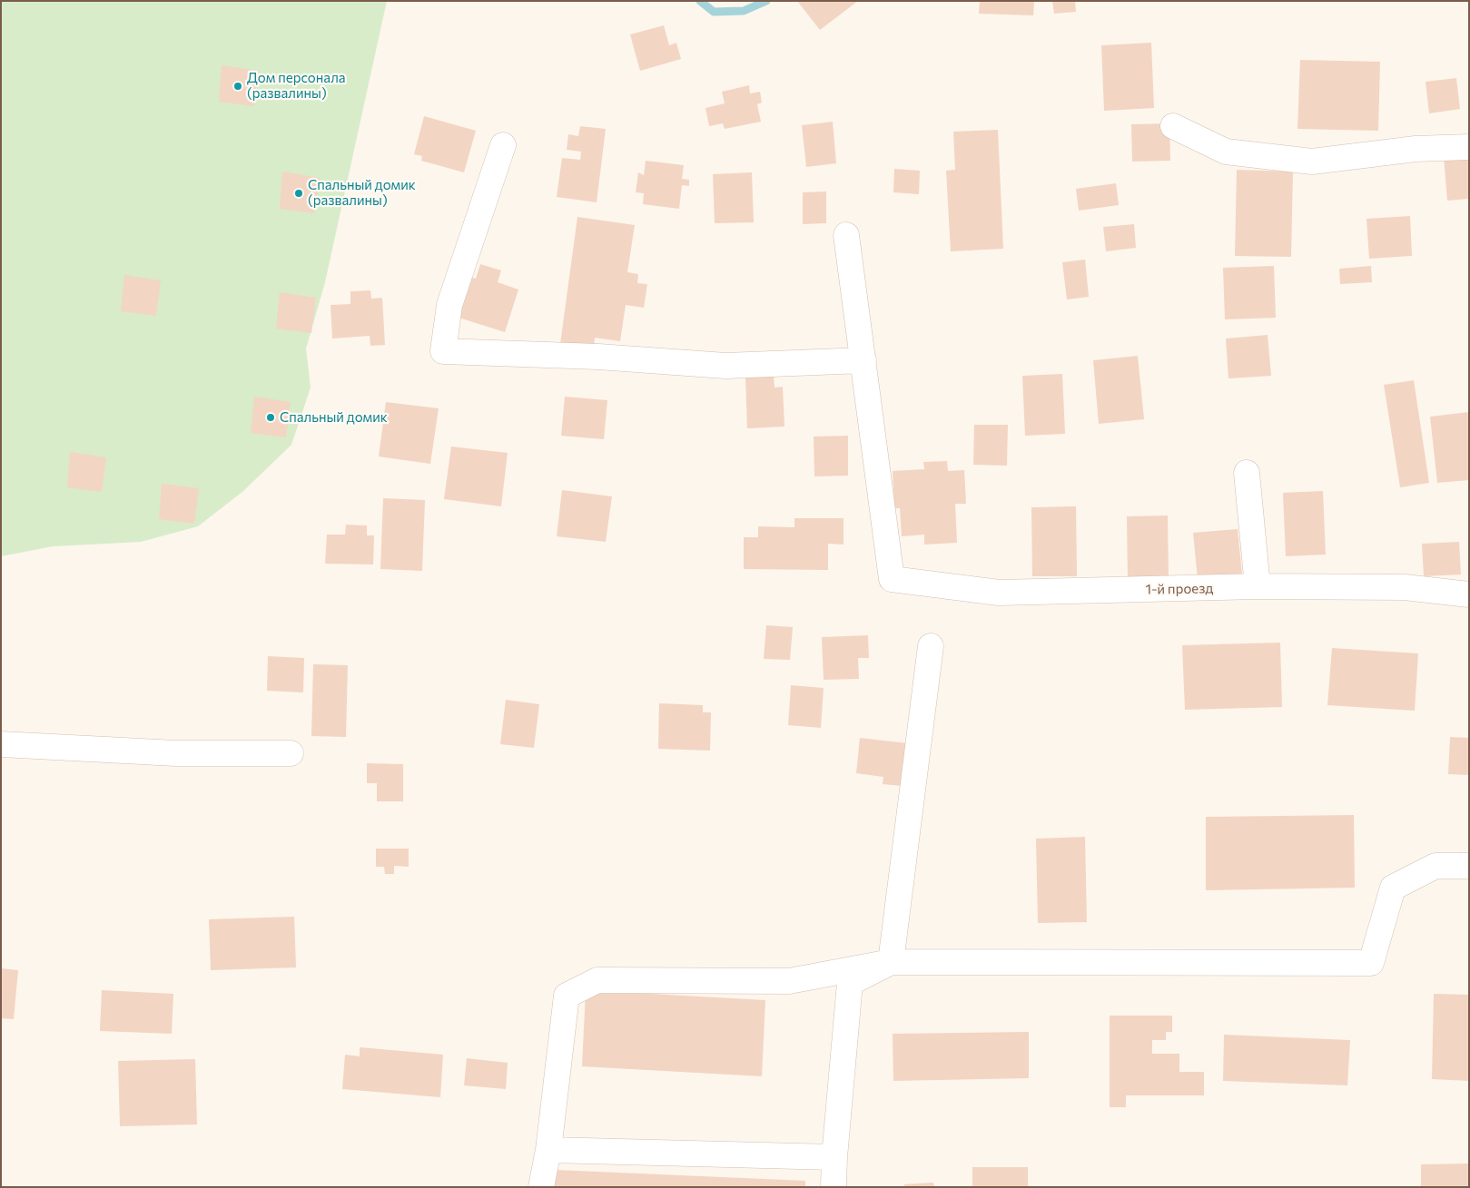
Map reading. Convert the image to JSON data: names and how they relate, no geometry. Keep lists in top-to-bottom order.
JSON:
{
  "streets": {
    "street": ["1-й проезд"]
  },
  "places": ["Дом персонала (развалины)", "Спальный домик (развалины)", "Спальный домик"]
}
